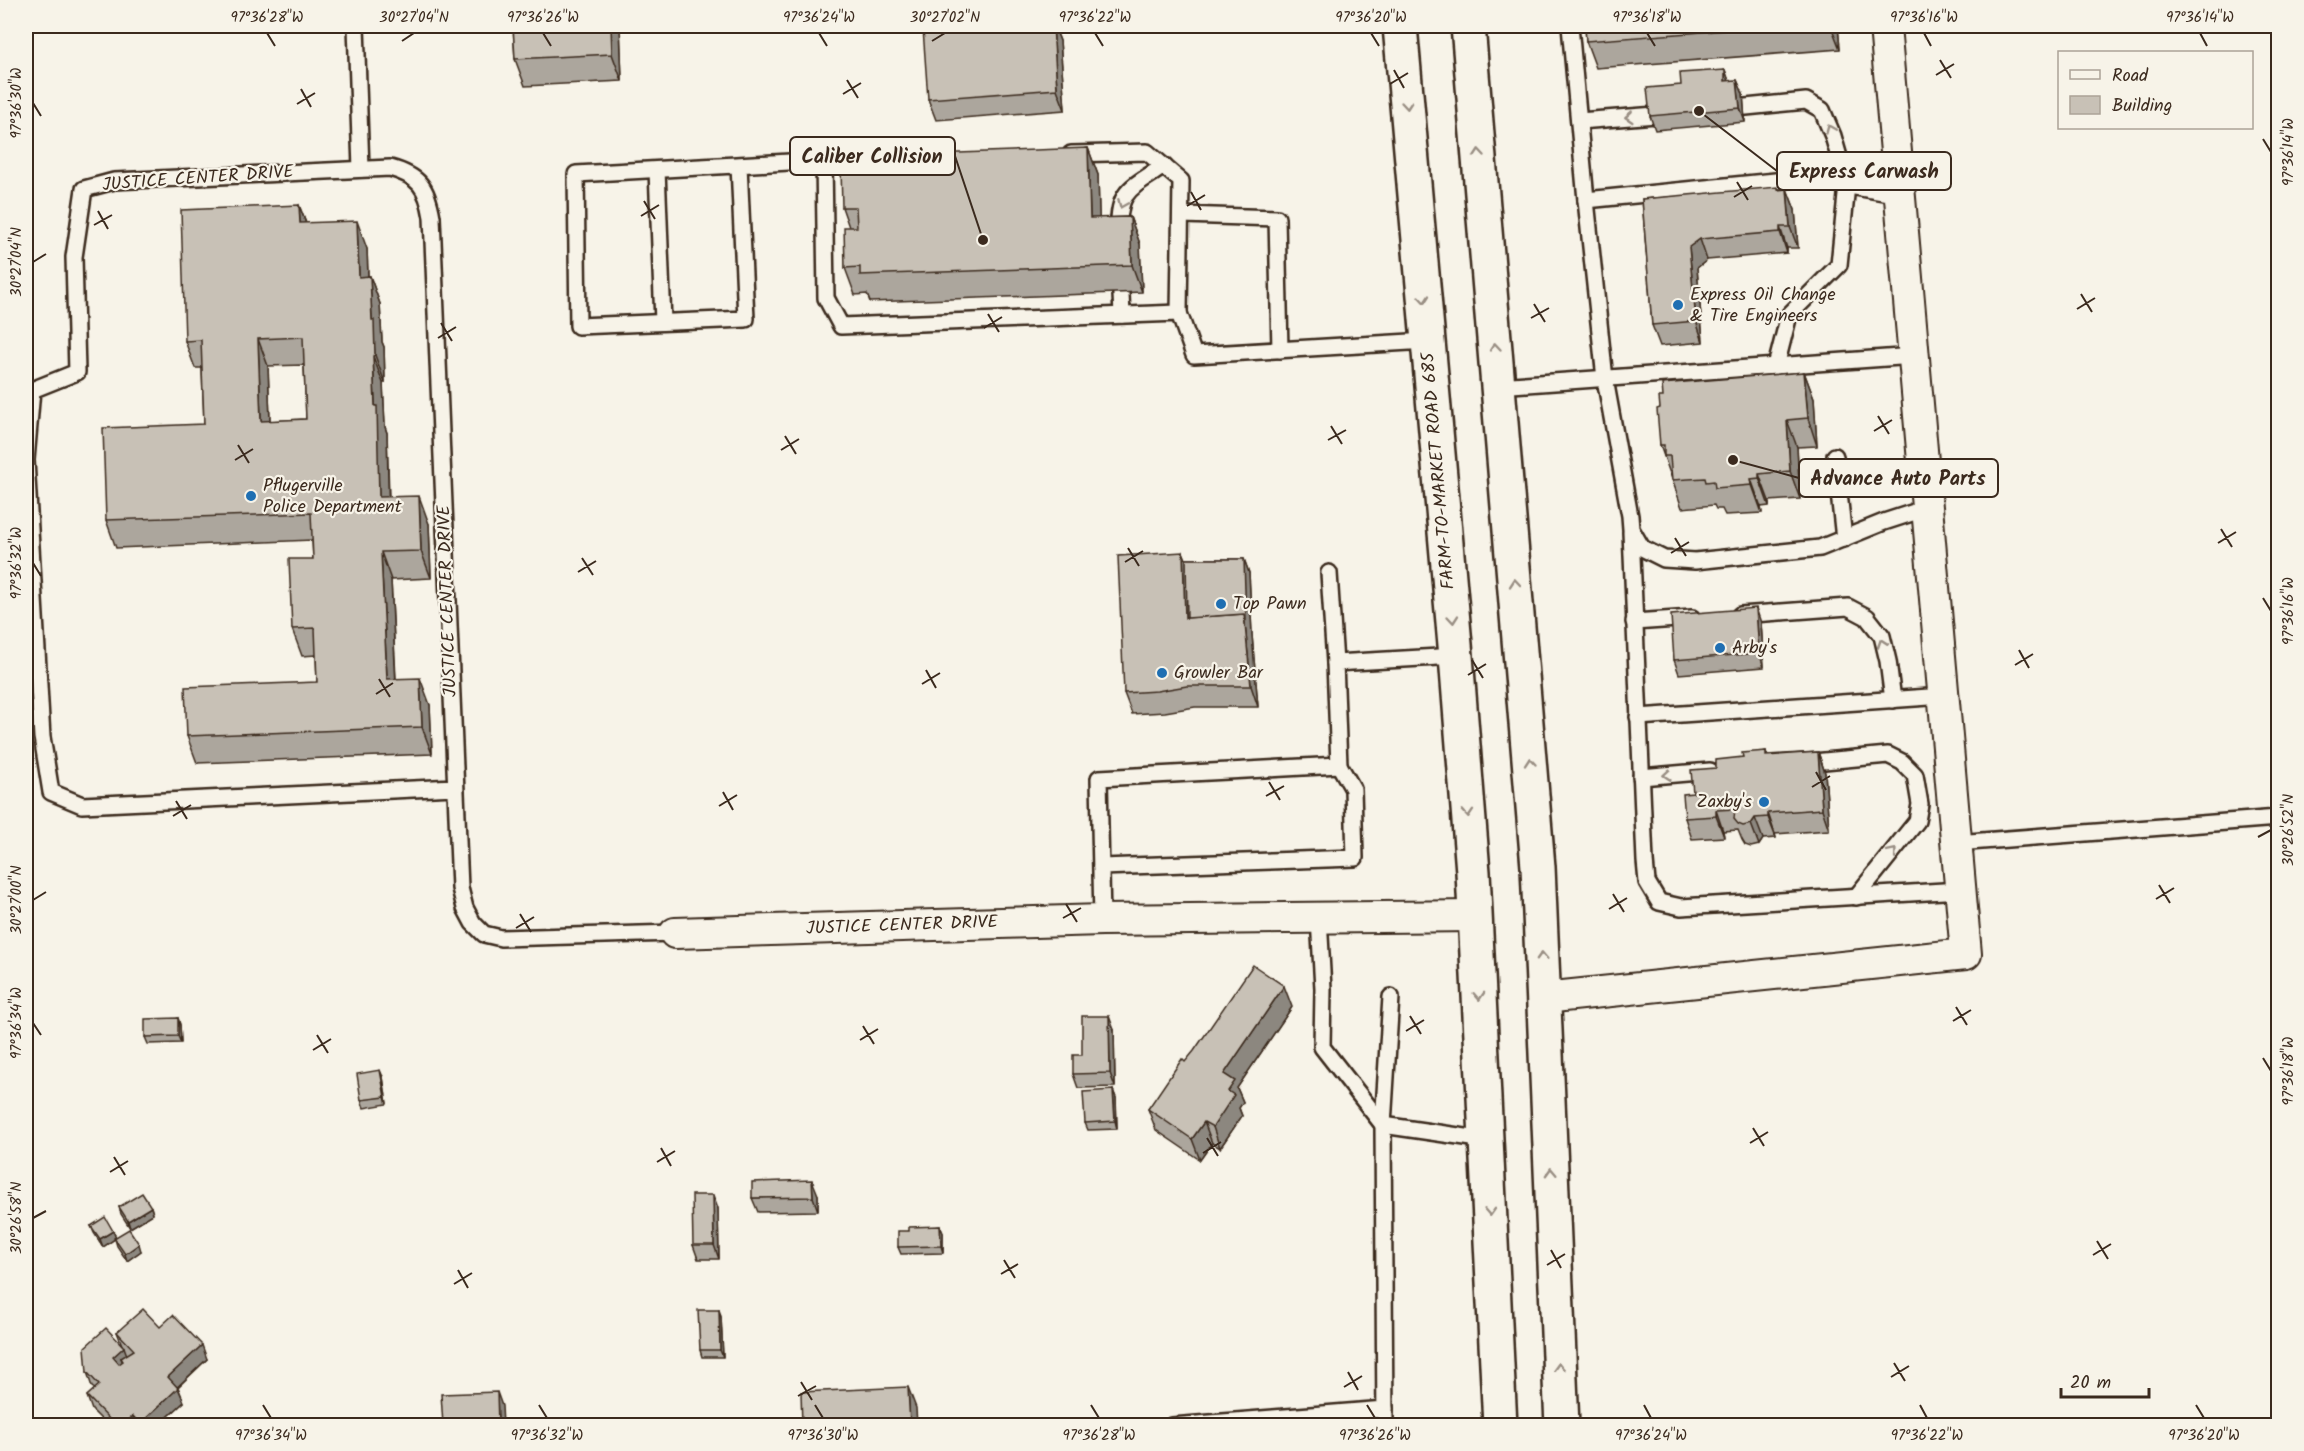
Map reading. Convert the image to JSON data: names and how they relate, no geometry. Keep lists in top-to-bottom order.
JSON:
{
  "streets": {
    "main road": ["FARM-TO-MARKET ROAD 685"],
    "street": ["JUSTICE CENTER DRIVE"]
  },
  "crossings": [
    ["JUSTICE CENTER DRIVE", "FARM-TO-MARKET ROAD 685"]
  ],
  "places": [
    "Express Carwash",
    "Caliber Collision",
    "Express Oil Change & Tire Engineers",
    "Advance Auto Parts",
    "Pflugerville Police Department",
    "Top Pawn",
    "Arby's",
    "Growler Bar",
    "Zaxby's"
  ],
  "legend": ["Road", "Building"],
  "scale_bar": "20 m",
  "coordinates": [
    "97°36'28\"W",
    "30°27'04\"N",
    "97°36'26\"W",
    "97°36'24\"W",
    "30°27'02\"N",
    "97°36'22\"W",
    "97°36'20\"W",
    "97°36'18\"W",
    "97°36'16\"W",
    "97°36'14\"W",
    "97°36'30\"W",
    "97°36'32\"W",
    "30°26'52\"N",
    "30°27'00\"N",
    "97°36'34\"W",
    "30°26'58\"N"
  ]
}
